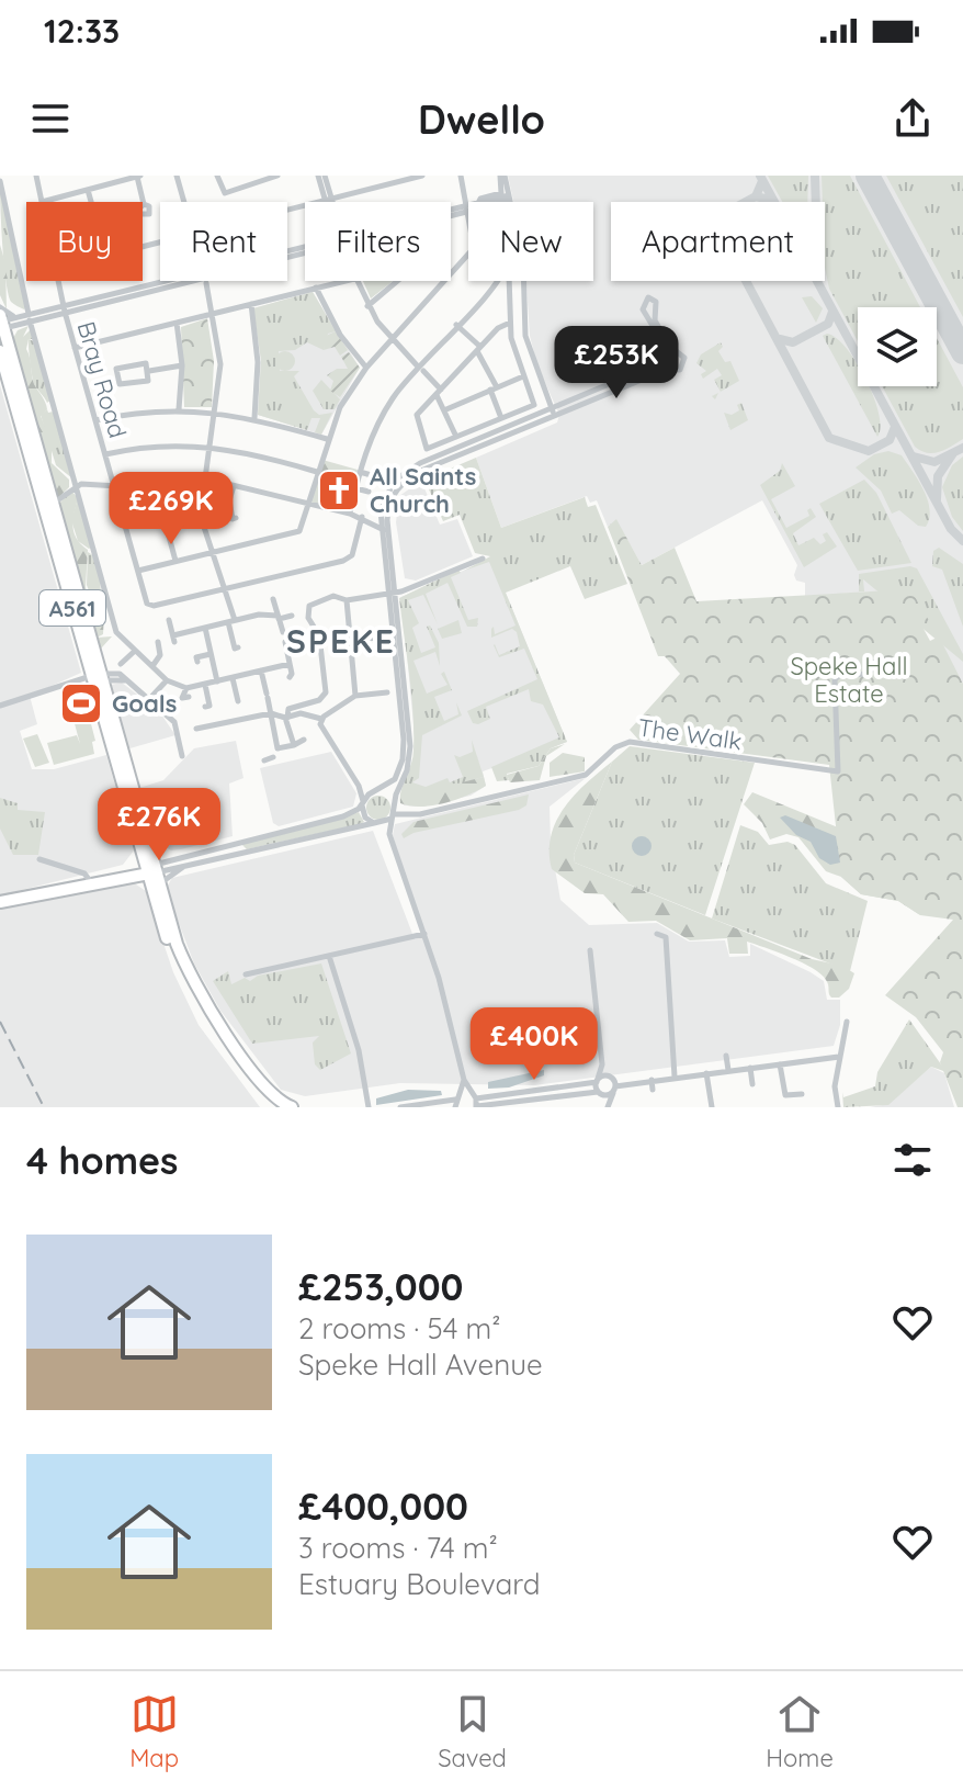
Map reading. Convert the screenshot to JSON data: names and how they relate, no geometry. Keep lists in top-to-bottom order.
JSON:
{
  "streets": {
    "highway": ["A561"],
    "street": ["Bray Road", "The Walk"]
  },
  "districts": ["SPEKE"],
  "parks": ["Speke Hall Estate"],
  "places": {
    "church": ["All Saints Church"],
    "sports": ["Goals"]
  },
  "page": {
    "status": "12:33",
    "header": "Dwello",
    "chip": [
      "Buy",
      "Rent",
      "Filters",
      "New",
      "Apartment"
    ],
    "price": [
      "£253K",
      "£269K",
      "£276K",
      "£400K"
    ],
    "heading": "4 homes",
    "list": [
      {
        "name": "£253,000",
        "note": "2 rooms · 54 m² · Speke Hall Avenue"
      },
      {
        "name": "£400,000",
        "note": "3 rooms · 74 m² · Estuary Boulevard"
      }
    ],
    "tabs": ["Map", "Saved", "Home"]
  }
}
